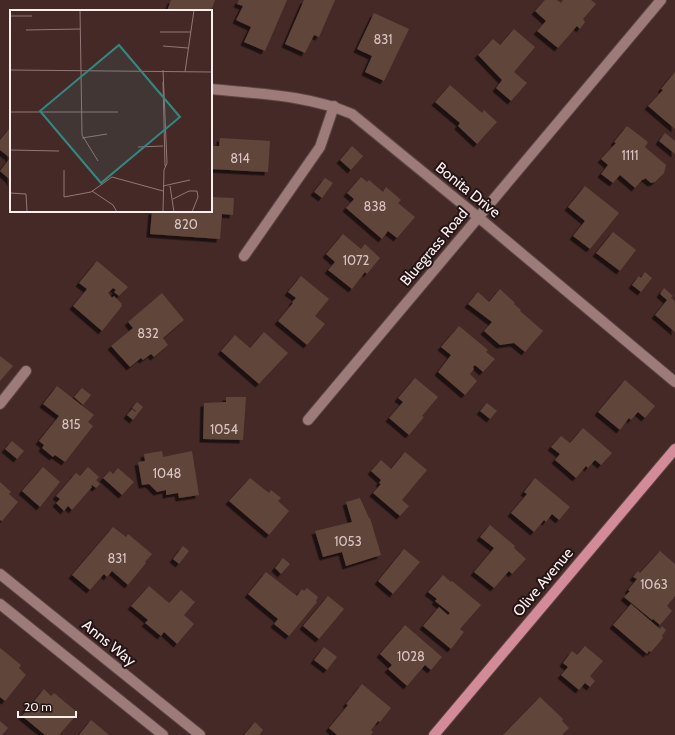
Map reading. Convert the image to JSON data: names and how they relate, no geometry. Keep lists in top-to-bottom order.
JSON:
{
  "streets": {
    "main road": ["Olive Avenue"],
    "street": ["Bonita Drive", "Bluegrass Road", "Anns Way"]
  },
  "crossings": [
    ["Bonita Drive", "Bluegrass Road"]
  ],
  "house_numbers": [
    "831",
    "1111",
    "814",
    "838",
    "820",
    "1072",
    "832",
    "815",
    "1054",
    "1048",
    "1053",
    "831",
    "1063",
    "1028"
  ],
  "scale_bar": "20 m"
}
